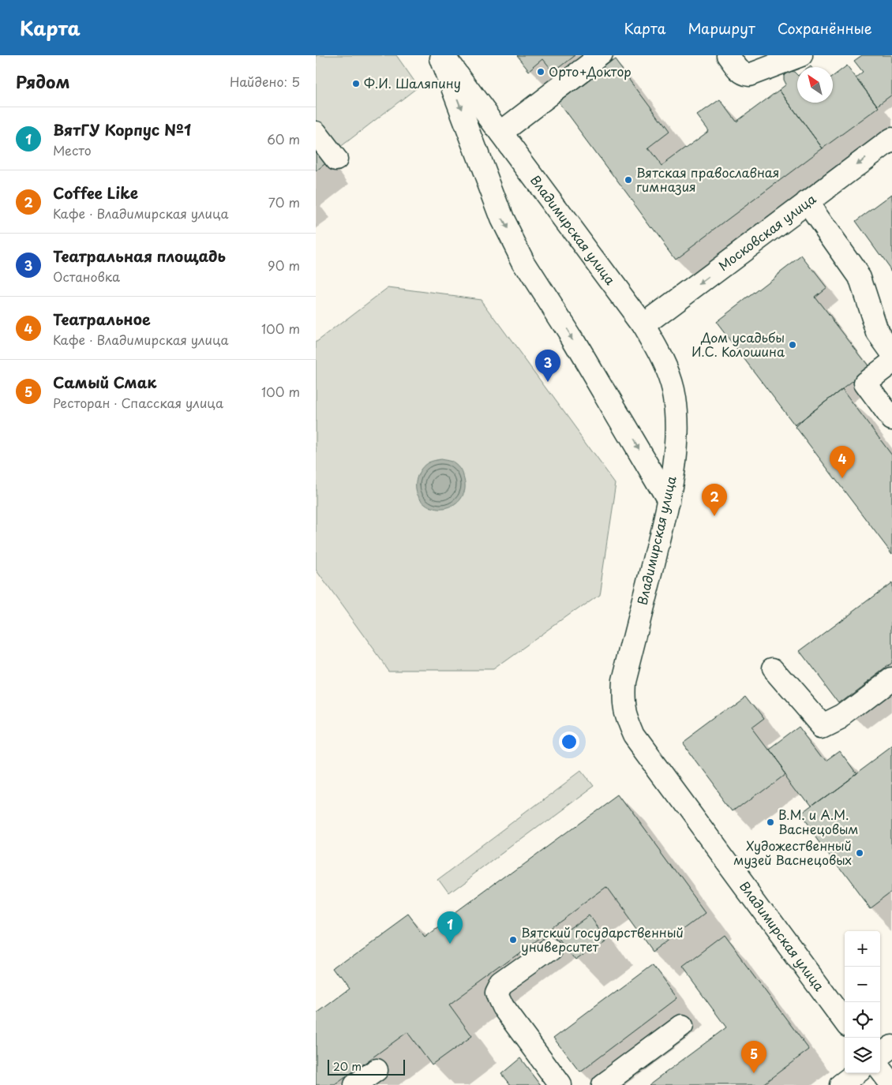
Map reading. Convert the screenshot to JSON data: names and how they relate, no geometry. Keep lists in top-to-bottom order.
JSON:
{
  "streets": {
    "main road": ["Владимирская улица", "Московская улица"]
  },
  "crossings": [
    ["Владимирская улица", "Московская улица"]
  ],
  "one_way": ["Московская улица"],
  "places": [
    "Орто+Доктор",
    "Ф.И. Шаляпину",
    "Вятская православная гимназия",
    "Дом усадьбы И.С. Колошина",
    "В.М. и А.М. Васнецовым",
    "Художественный музей Васнецовых",
    "Вятский государственный университет"
  ],
  "scale_bar": "20 m",
  "north": "top left",
  "page": {
    "header": "Карта",
    "nav": ["Карта", "Маршрут", "Сохранённые"],
    "heading": ["Рядом", "Найдено: 5"],
    "list": [
      {
        "mark": "1",
        "name": "ВятГУ Корпус №1",
        "note": "Место",
        "value": "60 m"
      },
      {
        "mark": "2",
        "name": "Coffee Like",
        "note": "Кафе · Владимирская улица",
        "value": "70 m"
      },
      {
        "mark": "3",
        "name": "Театральная площадь",
        "note": "Остановка",
        "value": "90 m"
      },
      {
        "mark": "4",
        "name": "Театральное",
        "note": "Кафе · Владимирская улица",
        "value": "100 m"
      },
      {
        "mark": "5",
        "name": "Самый Смак",
        "note": "Ресторан · Спасская улица",
        "value": "100 m"
      }
    ],
    "pins": [
      "3",
      "4",
      "2",
      "1",
      "5"
    ],
    "map_buttons": ["+", "−"],
    "scale": "20 m"
  }
}
